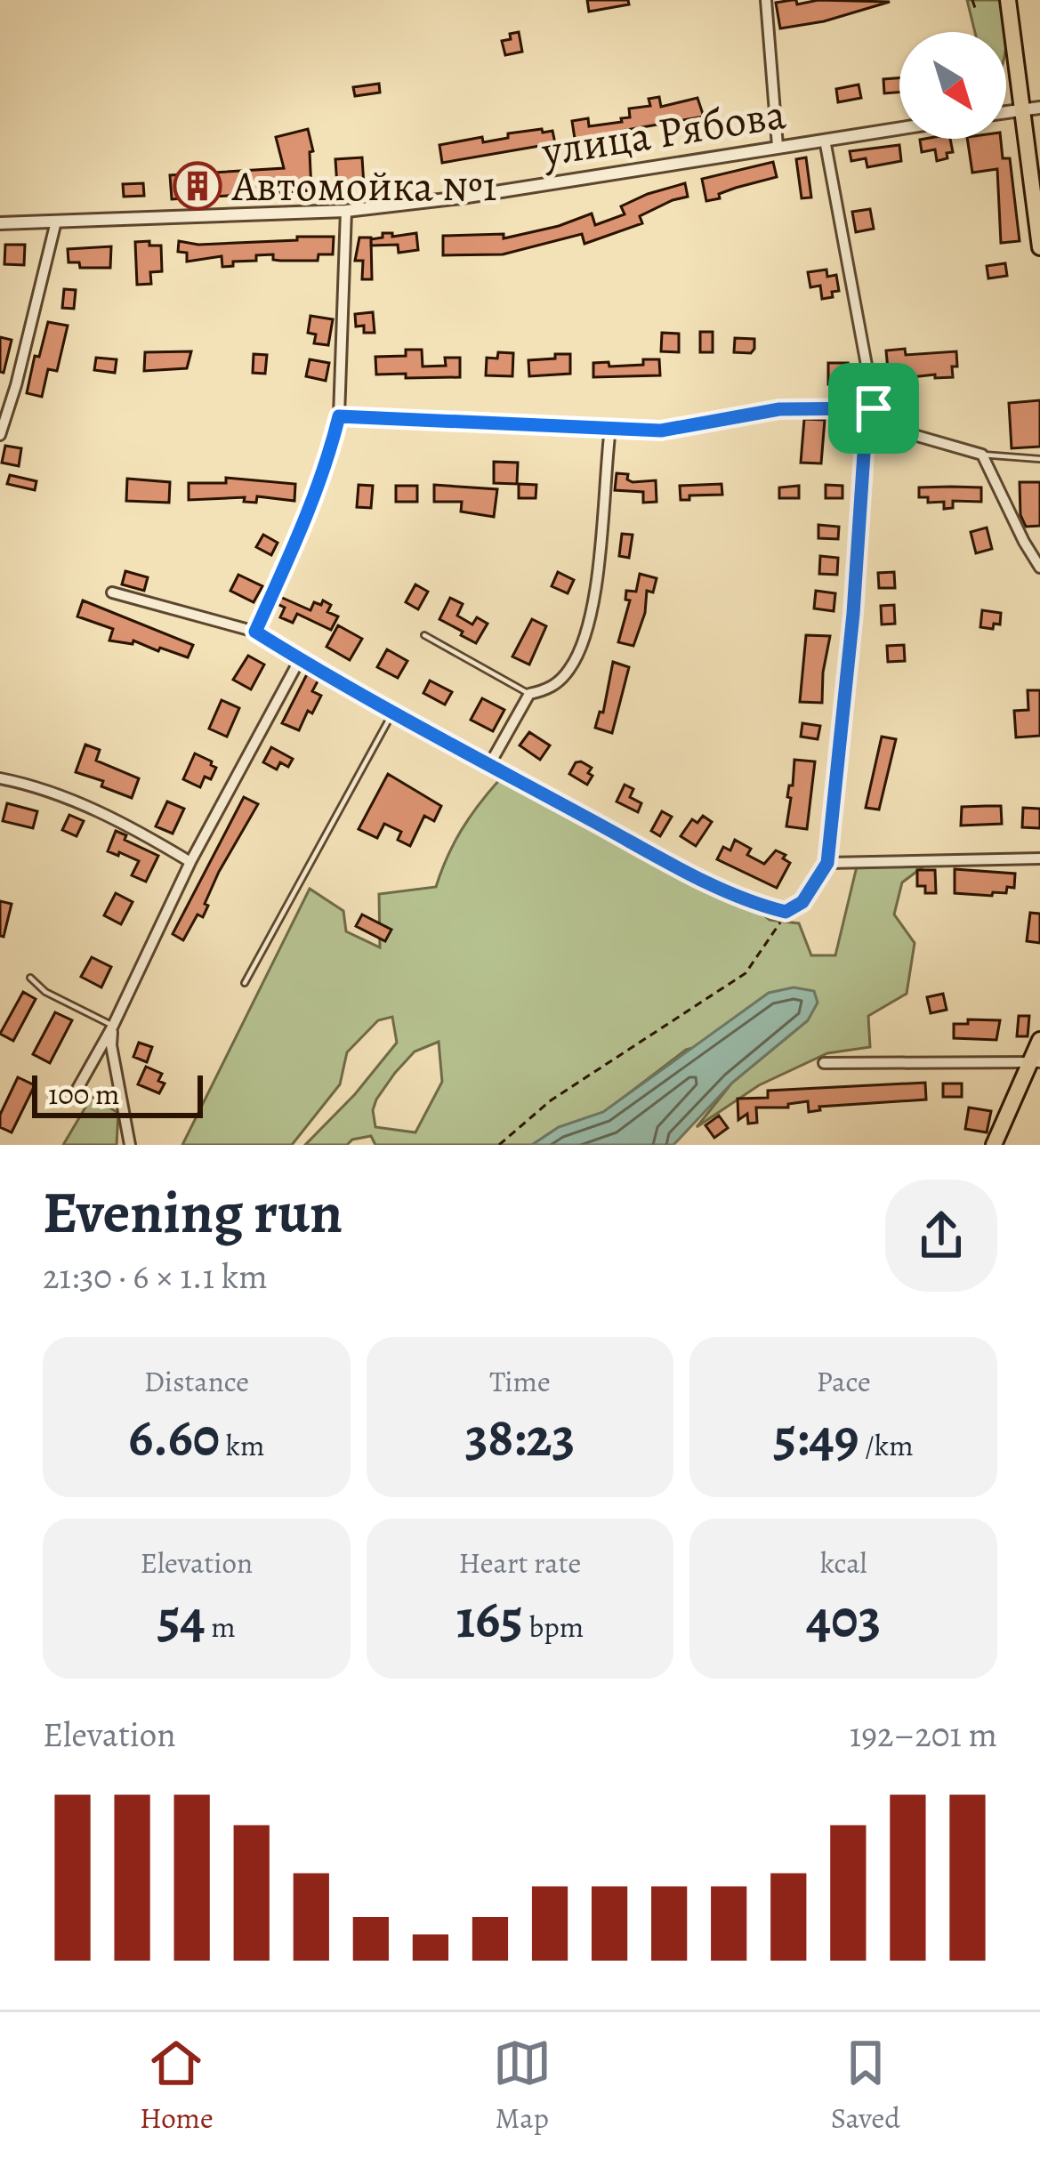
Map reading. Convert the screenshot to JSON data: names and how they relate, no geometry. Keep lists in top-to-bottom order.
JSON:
{
  "streets": {
    "street": ["улица Рябова"]
  },
  "places": {
    "building": ["Автомойка №1"]
  },
  "scale_bar": "100 m",
  "north": "bottom right",
  "page": {
    "scale": "100 m",
    "heading": ["Evening run", "21:30 · 6 × 1.1 km"],
    "stats": [
      ["Distance", "6.60 km"],
      ["Time", "38:23"],
      ["Pace", "5:49 /km"],
      ["Elevation", "54 m"],
      ["Heart rate", "165 bpm"],
      ["kcal", "403"]
    ],
    "chart": ["Elevation", "192–201 m"],
    "tabs": ["Home", "Map", "Saved"]
  }
}
